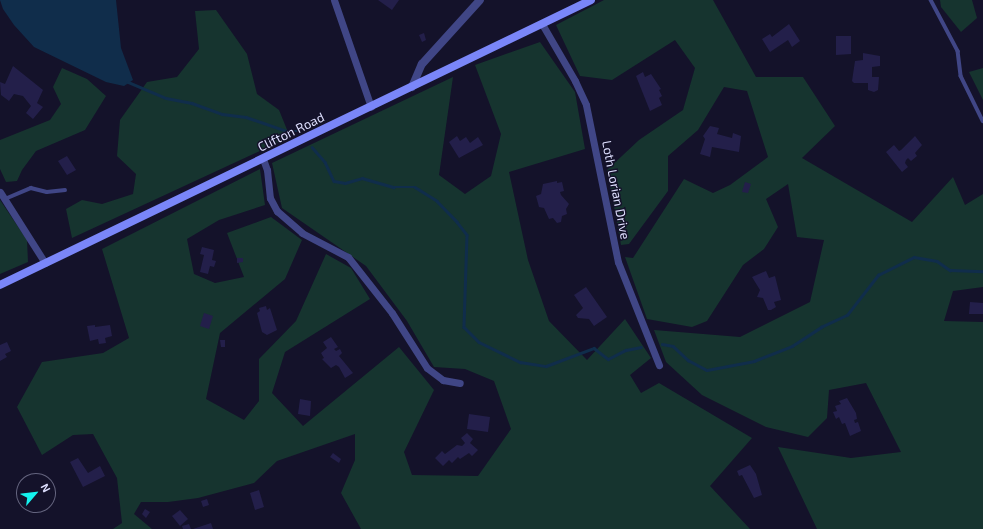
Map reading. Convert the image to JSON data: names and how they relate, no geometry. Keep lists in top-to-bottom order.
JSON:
{
  "streets": {
    "main road": ["Clifton Road"],
    "street": ["Loth Lorian Drive"]
  },
  "crossings": [
    ["Clifton Road", "Loth Lorian Drive"]
  ],
  "north": "top right"
}
